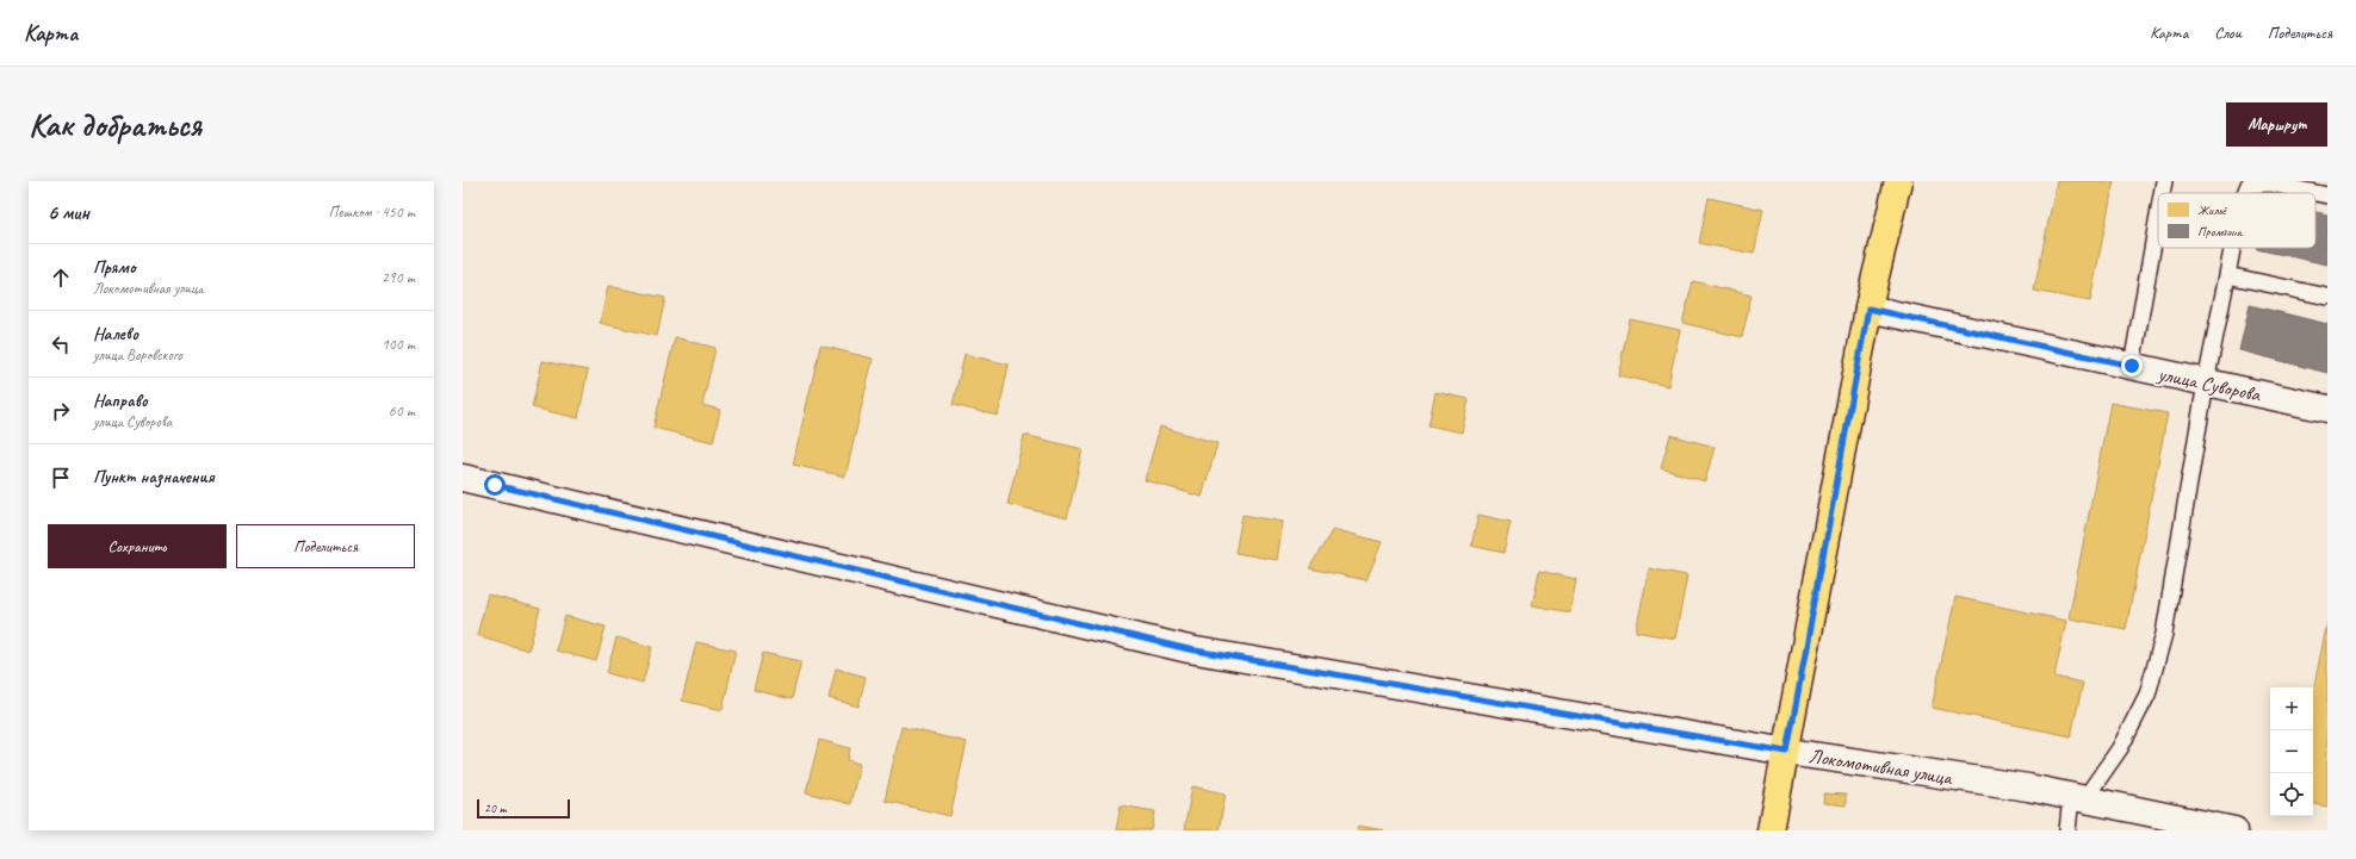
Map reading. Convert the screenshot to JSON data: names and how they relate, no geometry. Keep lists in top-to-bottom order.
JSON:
{
  "streets": {
    "street": ["улица Суворова", "Локомотивная улица"]
  },
  "legend": ["Жильё", "Промзона"],
  "scale_bar": "20 m",
  "page": {
    "header": "Карта",
    "nav": ["Карта", "Слои", "Поделиться"],
    "buttons": [
      "Маршрут",
      ["Сохранить", "Поделиться"]
    ],
    "title": "Как добраться",
    "heading": ["6 мин", "Пешком · 450 m"],
    "list": [
      ["Прямо", "Локомотивная улица", "290 m"],
      ["Налево", "улица Воровского", "100 m"],
      ["Направо", "улица Суворова", "60 m"],
      "Пункт назначения"
    ],
    "map_buttons": ["+", "−"],
    "scale": "20 m"
  }
}
